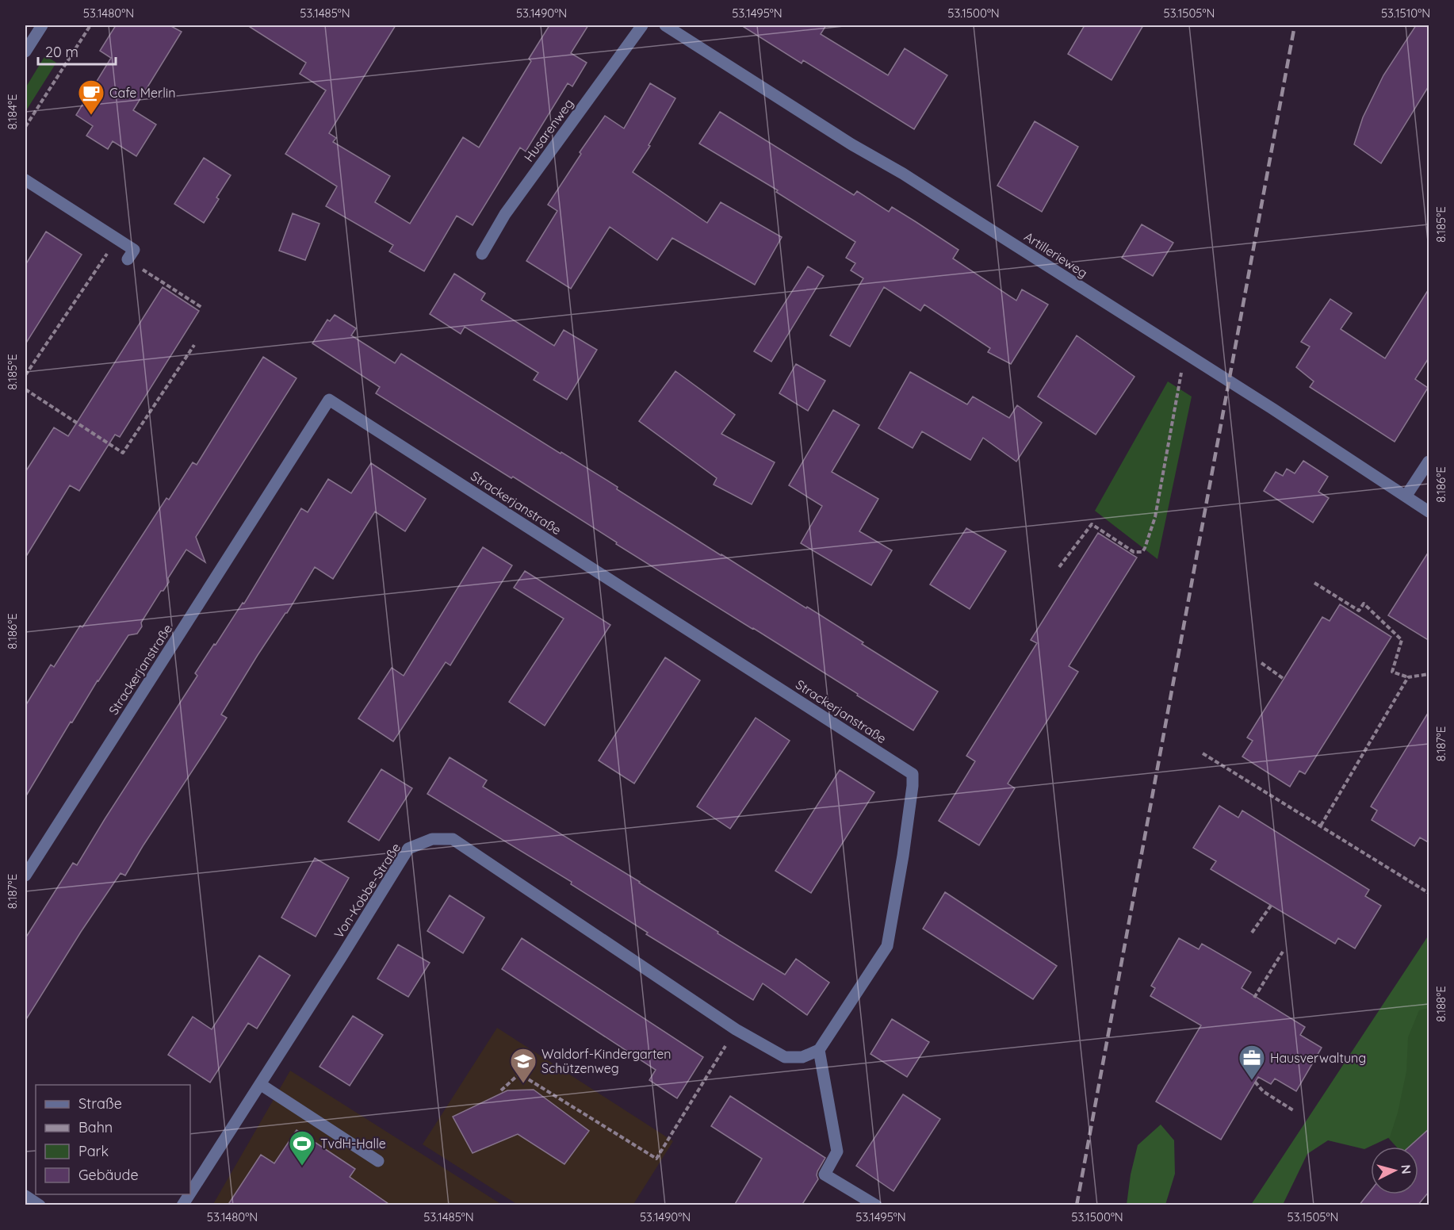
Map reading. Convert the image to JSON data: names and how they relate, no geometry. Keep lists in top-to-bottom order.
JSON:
{
  "streets": {
    "street": [
      "Husarenweg",
      "Artillerieweg",
      "Strackerjanstraße",
      "Von-Kobbe-Straße"
    ]
  },
  "crossings": [
    ["Strackerjanstraße", "Von-Kobbe-Straße"]
  ],
  "places": {
    "cafe": ["Cafe Merlin"],
    "office": ["Hausverwaltung"],
    "school or university": ["Waldorf-Kindergarten Schützenweg"],
    "sports": ["TvdH-Halle"]
  },
  "legend": [
    "Straße",
    "Bahn",
    "Park",
    "Gebäude"
  ],
  "scale_bar": "20 m",
  "north": "right",
  "coordinates": [
    "53.1480°N",
    "53.1485°N",
    "53.1490°N",
    "53.1495°N",
    "53.1500°N",
    "53.1505°N",
    "53.1510°N",
    "8.184°E",
    "8.185°E",
    "8.186°E",
    "8.187°E",
    "8.188°E"
  ]
}
